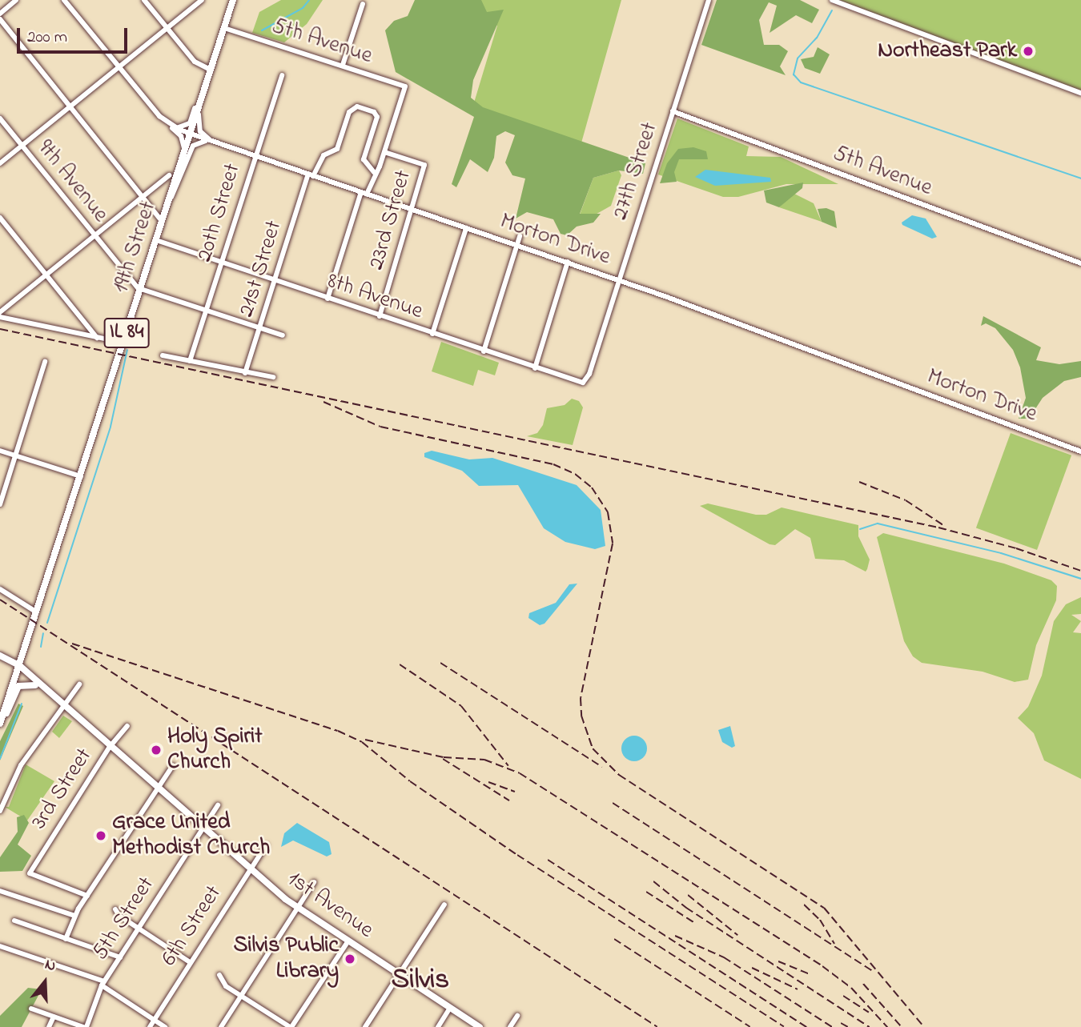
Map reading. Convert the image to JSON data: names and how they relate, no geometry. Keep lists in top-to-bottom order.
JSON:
{
  "streets": {
    "main road": ["19th Street", "IL 84", "1st Avenue"],
    "street": [
      "5th Avenue",
      "27th Street",
      "9th Avenue",
      "20th Street",
      "23rd Street",
      "Morton Drive",
      "21st Street",
      "8th Avenue",
      "3rd Street",
      "5th Street",
      "6th Street"
    ]
  },
  "crossings": [
    ["5th Avenue", "27th Street"],
    ["5th Avenue", "23rd Street"],
    ["5th Avenue", "19th Street"],
    ["27th Street", "Morton Drive"],
    ["27th Street", "8th Avenue"],
    ["9th Avenue", "19th Street"],
    ["20th Street", "Morton Drive"],
    ["20th Street", "8th Avenue"],
    ["23rd Street", "Morton Drive"],
    ["23rd Street", "8th Avenue"],
    ["Morton Drive", "19th Street"],
    ["Morton Drive", "21st Street"],
    ["19th Street", "8th Avenue"],
    ["19th Street", "1st Avenue"],
    ["21st Street", "8th Avenue"],
    ["3rd Street", "1st Avenue"],
    ["1st Avenue", "5th Street"],
    ["1st Avenue", "6th Street"]
  ],
  "districts": ["Silvis"],
  "places": [
    "Northeast Park",
    "Holy Spirit Church",
    "Grace United Methodist Church",
    "Silvis Public Library"
  ],
  "scale_bar": "200 m",
  "north": "top"
}
